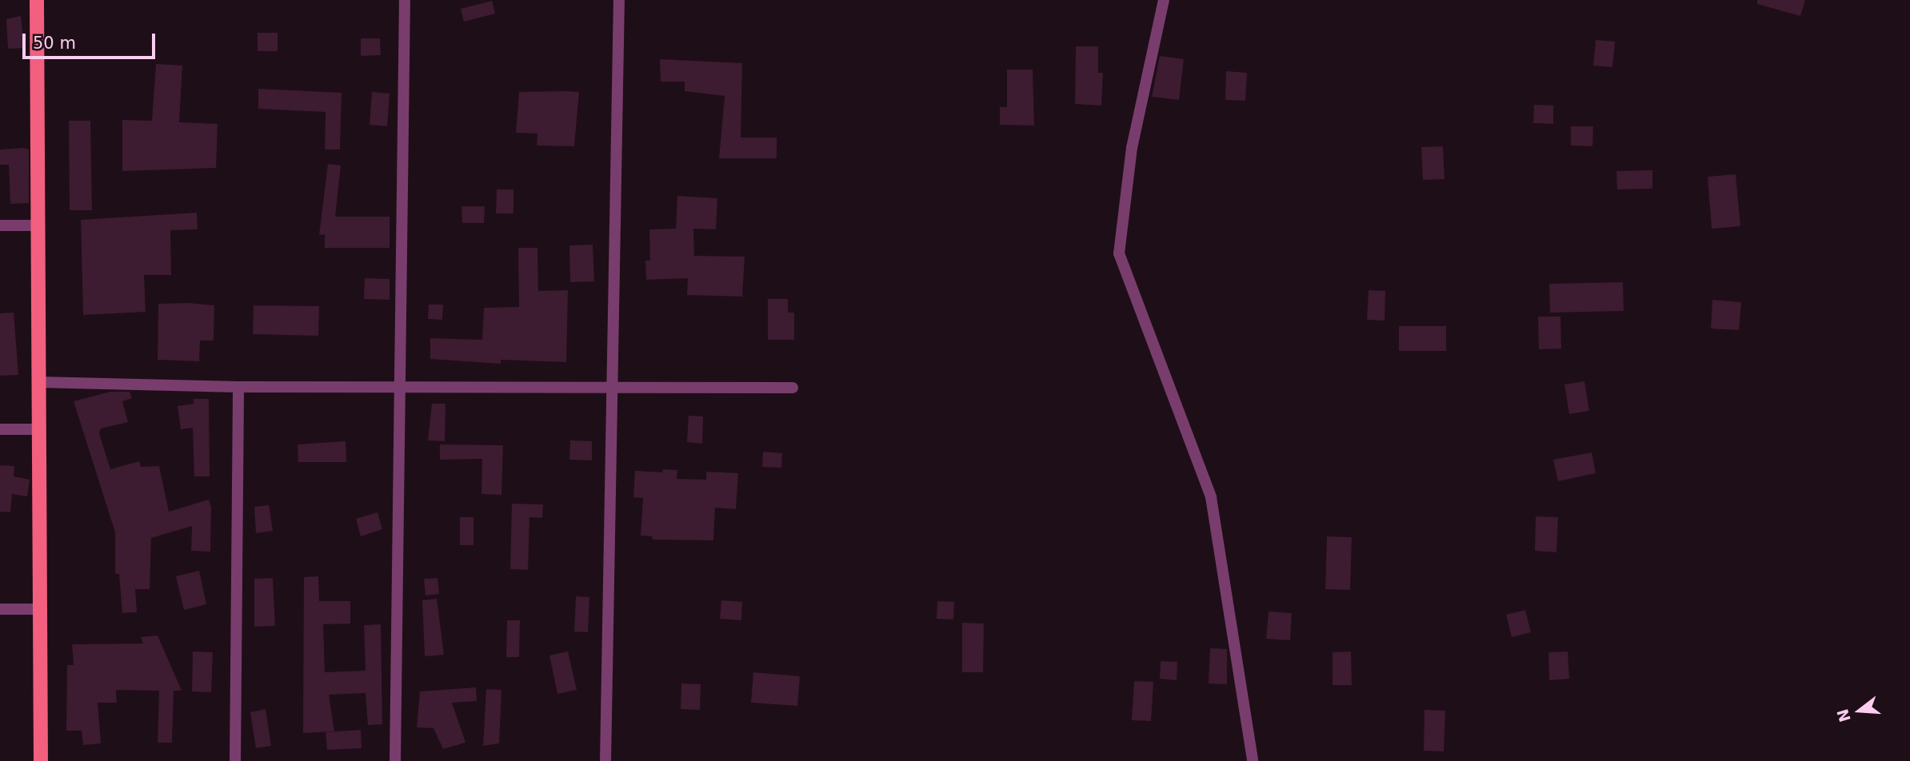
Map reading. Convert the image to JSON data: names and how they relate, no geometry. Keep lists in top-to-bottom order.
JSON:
{
  "scale_bar": "50 m",
  "north": "left"
}
